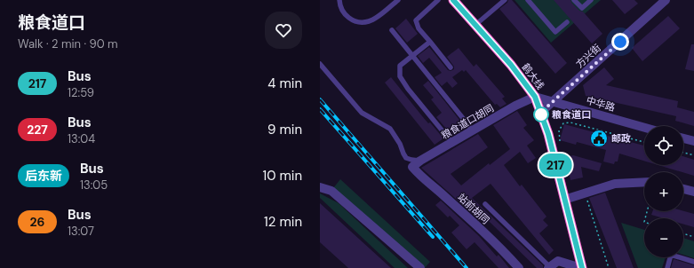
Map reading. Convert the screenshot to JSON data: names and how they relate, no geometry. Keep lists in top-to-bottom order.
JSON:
{
  "streets": {
    "highway": ["鹤大线"],
    "street": [
      "方兴街",
      "中华路",
      "粮食道口胡同",
      "站前胡同"
    ]
  },
  "crossings": [
    ["方兴街", "鹤大线"],
    ["方兴街", "中华路"],
    ["鹤大线", "中华路"],
    ["鹤大线", "粮食道口胡同"],
    ["中华路", "粮食道口胡同"],
    ["粮食道口胡同", "站前胡同"]
  ],
  "places": {
    "other": ["粮食道口"],
    "public building": ["邮政"]
  },
  "lines": ["bus line 217"],
  "page": {
    "heading": ["粮食道口", "Walk · 2 min · 90 m"],
    "on_map": "217",
    "list": [
      {
        "mark": "217",
        "name": "Bus",
        "note": "12:59",
        "value": "4 min"
      },
      {
        "mark": "227",
        "name": "Bus",
        "note": "13:04",
        "value": "9 min"
      },
      {
        "mark": "后东新",
        "name": "Bus",
        "note": "13:05",
        "value": "10 min"
      },
      {
        "mark": "26",
        "name": "Bus",
        "note": "13:07",
        "value": "12 min"
      }
    ],
    "map_buttons": ["+", "−"]
  }
}
